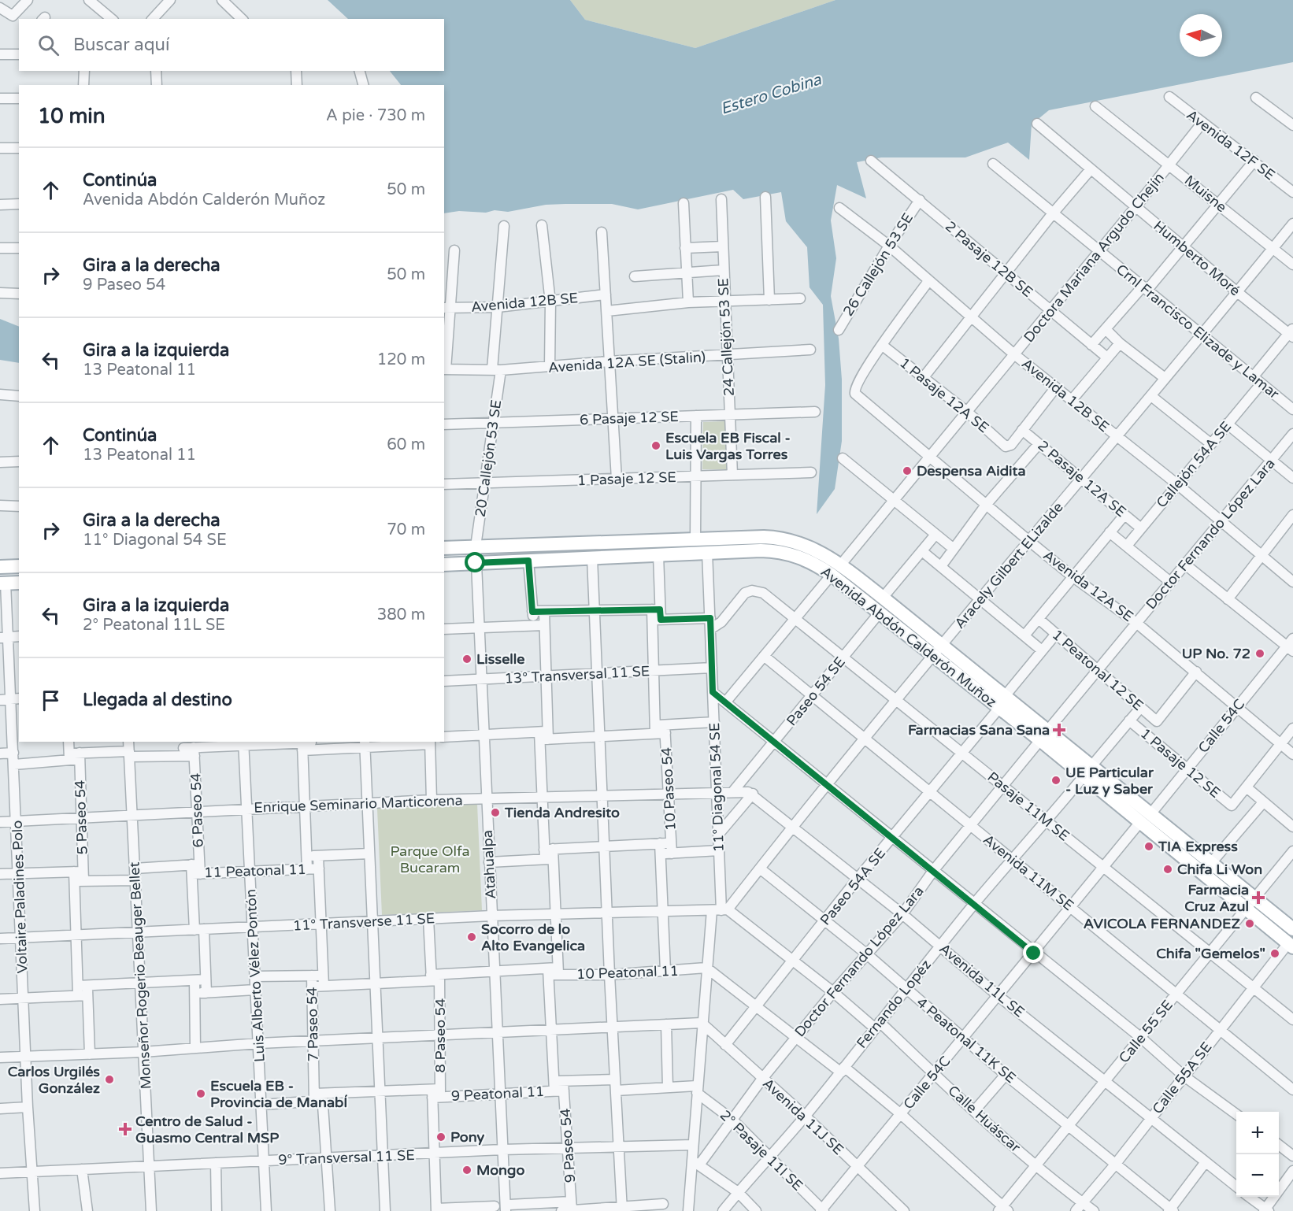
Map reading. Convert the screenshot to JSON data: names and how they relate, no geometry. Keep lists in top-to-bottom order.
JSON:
{
  "streets": {
    "main road": ["Avenida Abdón Calderón Muñoz"],
    "street": [
      "Avenida 12F SE",
      "Muisne",
      "Doctora Mariana Argudo Chejín",
      "Humberto Moré",
      "2 Pasaje 12B SE",
      "26 Callejón 53 SE",
      "Avenida 12B SE",
      "Crnl Francisco Elizade y Lamar",
      "24 Callejón 53 SE",
      "Avenida 12A SE (Stalin)",
      "1 Pasaje 12A SE",
      "6 Pasaje 12 SE",
      "20 Callejón 53 SE",
      "Callejón 54A SE",
      "1 Pasaje 12 SE",
      "2 Pasaje 12A SE",
      "Doctor Fernando López Lara",
      "Aracely Gilbert ELizalde",
      "Avenida 12A SE",
      "1 Peatonal 12 SE",
      "13° Transversal 11 SE",
      "Paseo 54 SE",
      "Calle 54C",
      "11° Diagonal 54 SE",
      "10 Paseo 54",
      "Enrique Seminario Marticorena",
      "Pasaje 11M SE",
      "6 Paseo 54",
      "5 Paseo 54",
      "Atahualpa",
      "11 Peatonal 11",
      "Avenida 11M SE",
      "Paseo 54A SE",
      "Voltaire Paladines Polo",
      "11° Transverse 11 SE",
      "10 Peatonal 11",
      "Monseñor Rogerio Beauger Bellet",
      "Luis Alberto Vélez Pontón",
      "Avenida 11L SE",
      "Fernando Lopéz",
      "7 Paseo 54",
      "Calle 55 SE",
      "8 Paseo 54",
      "4 Peatonal 11K SE",
      "Calle 55A SE",
      "9 Peatonal 11",
      "Avenida 11J SE",
      "Calle Huáscar",
      "9 Paseo 54",
      "2° Pasaje 11I SE",
      "9° Transversal 11 SE"
    ]
  },
  "crossings": [
    ["Avenida 12F SE", "Doctora Mariana Argudo Chejín"],
    ["Muisne", "Doctora Mariana Argudo Chejín"],
    ["Muisne", "Aracely Gilbert ELizalde"],
    ["Doctora Mariana Argudo Chejín", "Humberto Moré"],
    ["Doctora Mariana Argudo Chejín", "2 Pasaje 12B SE"],
    ["Doctora Mariana Argudo Chejín", "Avenida 12B SE"],
    ["Doctora Mariana Argudo Chejín", "Crnl Francisco Elizade y Lamar"],
    ["Doctora Mariana Argudo Chejín", "1 Pasaje 12A SE"],
    ["Doctora Mariana Argudo Chejín", "Avenida 12A SE"],
    ["Doctora Mariana Argudo Chejín", "Avenida Abdón Calderón Muñoz"],
    ["Doctora Mariana Argudo Chejín", "Pasaje 11M SE"],
    ["Doctora Mariana Argudo Chejín", "Avenida 11M SE"],
    ["Humberto Moré", "Aracely Gilbert ELizalde"],
    ["2 Pasaje 12B SE", "26 Callejón 53 SE"],
    ["26 Callejón 53 SE", "Avenida 12B SE"],
    ["Avenida 12B SE", "20 Callejón 53 SE"],
    ["Avenida 12B SE", "Callejón 54A SE"],
    ["Avenida 12B SE", "Doctor Fernando López Lara"],
    ["Avenida 12B SE", "Aracely Gilbert ELizalde"],
    ["Crnl Francisco Elizade y Lamar", "Callejón 54A SE"],
    ["Crnl Francisco Elizade y Lamar", "Aracely Gilbert ELizalde"],
    ["24 Callejón 53 SE", "Avenida 12A SE (Stalin)"],
    ["24 Callejón 53 SE", "6 Pasaje 12 SE"],
    ["24 Callejón 53 SE", "1 Pasaje 12 SE"],
    ["Avenida 12A SE (Stalin)", "20 Callejón 53 SE"],
    ["1 Pasaje 12A SE", "2 Pasaje 12A SE"],
    ["1 Pasaje 12A SE", "Avenida 12A SE"],
    ["6 Pasaje 12 SE", "20 Callejón 53 SE"],
    ["20 Callejón 53 SE", "1 Pasaje 12 SE"],
    ["20 Callejón 53 SE", "Avenida Abdón Calderón Muñoz"],
    ["20 Callejón 53 SE", "Atahualpa"],
    ["Callejón 54A SE", "2 Pasaje 12A SE"],
    ["1 Pasaje 12 SE", "Calle 54C"],
    ["1 Pasaje 12 SE", "Fernando Lopéz"],
    ["2 Pasaje 12A SE", "Aracely Gilbert ELizalde"],
    ["Doctor Fernando López Lara", "Avenida 12A SE"],
    ["Doctor Fernando López Lara", "Avenida Abdón Calderón Muñoz"],
    ["Doctor Fernando López Lara", "1 Peatonal 12 SE"],
    ["Doctor Fernando López Lara", "11° Diagonal 54 SE"],
    ["Doctor Fernando López Lara", "Pasaje 11M SE"],
    ["Doctor Fernando López Lara", "Avenida 11M SE"],
    ["Doctor Fernando López Lara", "Avenida 11L SE"],
    ["Doctor Fernando López Lara", "4 Peatonal 11K SE"],
    ["Doctor Fernando López Lara", "Avenida 11J SE"],
    ["Doctor Fernando López Lara", "Calle Huáscar"],
    ["Doctor Fernando López Lara", "2° Pasaje 11I SE"],
    ["Aracely Gilbert ELizalde", "Avenida 12A SE"],
    ["Aracely Gilbert ELizalde", "Avenida Abdón Calderón Muñoz"],
    ["Aracely Gilbert ELizalde", "11° Diagonal 54 SE"],
    ["Aracely Gilbert ELizalde", "Pasaje 11M SE"],
    ["Aracely Gilbert ELizalde", "Avenida 11M SE"],
    ["Aracely Gilbert ELizalde", "11° Transverse 11 SE"],
    ["Aracely Gilbert ELizalde", "Avenida 11L SE"],
    ["Aracely Gilbert ELizalde", "4 Peatonal 11K SE"],
    ["Aracely Gilbert ELizalde", "Calle Huáscar"],
    ["Avenida 12A SE", "1 Peatonal 12 SE"],
    ["Avenida 12A SE", "Calle 54C"],
    ["Avenida Abdón Calderón Muñoz", "Paseo 54 SE"],
    ["Avenida Abdón Calderón Muñoz", "Calle 54C"],
    ["Avenida Abdón Calderón Muñoz", "11° Diagonal 54 SE"],
    ["Avenida Abdón Calderón Muñoz", "10 Paseo 54"],
    ["Avenida Abdón Calderón Muñoz", "Atahualpa"],
    ["Avenida Abdón Calderón Muñoz", "Paseo 54A SE"],
    ["Avenida Abdón Calderón Muñoz", "Fernando Lopéz"],
    ["Avenida Abdón Calderón Muñoz", "Calle 55 SE"],
    ["Avenida Abdón Calderón Muñoz", "Calle 55A SE"],
    ["1 Peatonal 12 SE", "Paseo 54A SE"],
    ["1 Peatonal 12 SE", "Fernando Lopéz"],
    ["13° Transversal 11 SE", "11° Diagonal 54 SE"],
    ["13° Transversal 11 SE", "10 Paseo 54"],
    ["13° Transversal 11 SE", "Atahualpa"],
    ["13° Transversal 11 SE", "9 Paseo 54"],
    ["Paseo 54 SE", "Pasaje 11M SE"],
    ["Paseo 54 SE", "Avenida 11M SE"],
    ["Calle 54C", "Pasaje 11M SE"],
    ["Calle 54C", "Avenida 11M SE"],
    ["Calle 54C", "Avenida 11L SE"],
    ["Calle 54C", "4 Peatonal 11K SE"],
    ["Calle 54C", "Avenida 11J SE"],
    ["Calle 54C", "Calle Huáscar"],
    ["Calle 54C", "2° Pasaje 11I SE"],
    ["11° Diagonal 54 SE", "Enrique Seminario Marticorena"],
    ["11° Diagonal 54 SE", "Pasaje 11M SE"],
    ["11° Diagonal 54 SE", "11° Transverse 11 SE"],
    ["11° Diagonal 54 SE", "10 Peatonal 11"],
    ["11° Diagonal 54 SE", "Avenida 11J SE"],
    ["11° Diagonal 54 SE", "Calle Huáscar"],
    ["11° Diagonal 54 SE", "2° Pasaje 11I SE"],
    ["11° Diagonal 54 SE", "9° Transversal 11 SE"],
    ["10 Paseo 54", "Enrique Seminario Marticorena"],
    ["10 Paseo 54", "11° Transverse 11 SE"],
    ["10 Paseo 54", "10 Peatonal 11"],
    ["Enrique Seminario Marticorena", "6 Paseo 54"],
    ["Enrique Seminario Marticorena", "5 Paseo 54"],
    ["Enrique Seminario Marticorena", "Atahualpa"],
    ["Enrique Seminario Marticorena", "Voltaire Paladines Polo"],
    ["Enrique Seminario Marticorena", "Monseñor Rogerio Beauger Bellet"],
    ["Enrique Seminario Marticorena", "Luis Alberto Vélez Pontón"],
    ["Enrique Seminario Marticorena", "9 Paseo 54"],
    ["Pasaje 11M SE", "Paseo 54A SE"],
    ["Pasaje 11M SE", "Fernando Lopéz"],
    ["Pasaje 11M SE", "Calle 55 SE"],
    ["Pasaje 11M SE", "Calle 55A SE"],
    ["6 Paseo 54", "11 Peatonal 11"],
    ["6 Paseo 54", "11° Transverse 11 SE"],
    ["5 Paseo 54", "11° Transverse 11 SE"],
    ["Atahualpa", "11° Transverse 11 SE"],
    ["Atahualpa", "10 Peatonal 11"],
    ["Atahualpa", "9 Peatonal 11"],
    ["Atahualpa", "9° Transversal 11 SE"],
    ["11 Peatonal 11", "Monseñor Rogerio Beauger Bellet"],
    ["11 Peatonal 11", "Luis Alberto Vélez Pontón"],
    ["11 Peatonal 11", "7 Paseo 54"],
    ["Avenida 11M SE", "Paseo 54A SE"],
    ["Avenida 11M SE", "Fernando Lopéz"],
    ["Avenida 11M SE", "Calle 55 SE"],
    ["Avenida 11M SE", "Calle 55A SE"],
    ["Paseo 54A SE", "Avenida 11L SE"],
    ["Paseo 54A SE", "4 Peatonal 11K SE"],
    ["Paseo 54A SE", "Avenida 11J SE"],
    ["Paseo 54A SE", "Calle Huáscar"],
    ["Voltaire Paladines Polo", "11° Transverse 11 SE"],
    ["Voltaire Paladines Polo", "9° Transversal 11 SE"],
    ["11° Transverse 11 SE", "Monseñor Rogerio Beauger Bellet"],
    ["11° Transverse 11 SE", "Luis Alberto Vélez Pontón"],
    ["11° Transverse 11 SE", "7 Paseo 54"],
    ["11° Transverse 11 SE", "8 Paseo 54"],
    ["11° Transverse 11 SE", "Calle Huáscar"],
    ["11° Transverse 11 SE", "9 Paseo 54"],
    ["10 Peatonal 11", "7 Paseo 54"],
    ["10 Peatonal 11", "8 Paseo 54"],
    ["10 Peatonal 11", "9 Paseo 54"],
    ["Monseñor Rogerio Beauger Bellet", "9° Transversal 11 SE"],
    ["Luis Alberto Vélez Pontón", "9 Peatonal 11"],
    ["Luis Alberto Vélez Pontón", "9° Transversal 11 SE"],
    ["Avenida 11L SE", "Fernando Lopéz"],
    ["Avenida 11L SE", "Calle 55 SE"],
    ["Avenida 11L SE", "Calle 55A SE"],
    ["Fernando Lopéz", "4 Peatonal 11K SE"],
    ["Fernando Lopéz", "Avenida 11J SE"],
    ["Fernando Lopéz", "Calle Huáscar"],
    ["Fernando Lopéz", "2° Pasaje 11I SE"],
    ["7 Paseo 54", "9 Peatonal 11"],
    ["7 Paseo 54", "9° Transversal 11 SE"],
    ["Calle 55 SE", "4 Peatonal 11K SE"],
    ["Calle 55 SE", "Calle Huáscar"],
    ["8 Paseo 54", "9 Peatonal 11"],
    ["8 Paseo 54", "9° Transversal 11 SE"],
    ["4 Peatonal 11K SE", "Calle 55A SE"],
    ["Calle 55A SE", "Calle Huáscar"],
    ["9 Peatonal 11", "9 Paseo 54"],
    ["9 Paseo 54", "9° Transversal 11 SE"]
  ],
  "water": ["Estero Cobina"],
  "parks": ["Parque Olfa Bucaram"],
  "places": {
    "other": [
      "Escuela EB Fiscal - Luis Vargas Torres",
      "Despensa Aidita",
      "UP No. 72",
      "Lisselle",
      "UE Particular - Luz y Saber",
      "Tienda Andresito",
      "TIA Express",
      "Chifa Li Won",
      "AVICOLA FERNANDEZ",
      "Socorro de lo Alto Evangelica",
      "Chifa \"Gemelos\"",
      "Carlos Urgilés González",
      "Escuela EB - Provincia de ManabÍ",
      "Pony",
      "Mongo"
    ],
    "health": ["Farmacias Sana Sana", "Farmacia Cruz Azul", "Centro de Salud - Guasmo Central MSP"]
  },
  "north": "left",
  "page": {
    "search": "Buscar aquí",
    "heading": ["10 min", "A pie · 730 m"],
    "list": [
      ["Continúa", "Avenida Abdón Calderón Muñoz", "50 m"],
      ["Gira a la derecha", "9 Paseo 54", "50 m"],
      ["Gira a la izquierda", "13 Peatonal 11", "120 m"],
      ["Continúa", "13 Peatonal 11", "60 m"],
      ["Gira a la derecha", "11° Diagonal 54 SE", "70 m"],
      ["Gira a la izquierda", "2° Peatonal 11L SE", "380 m"],
      "Llegada al destino"
    ],
    "map_buttons": ["+", "−"]
  }
}
